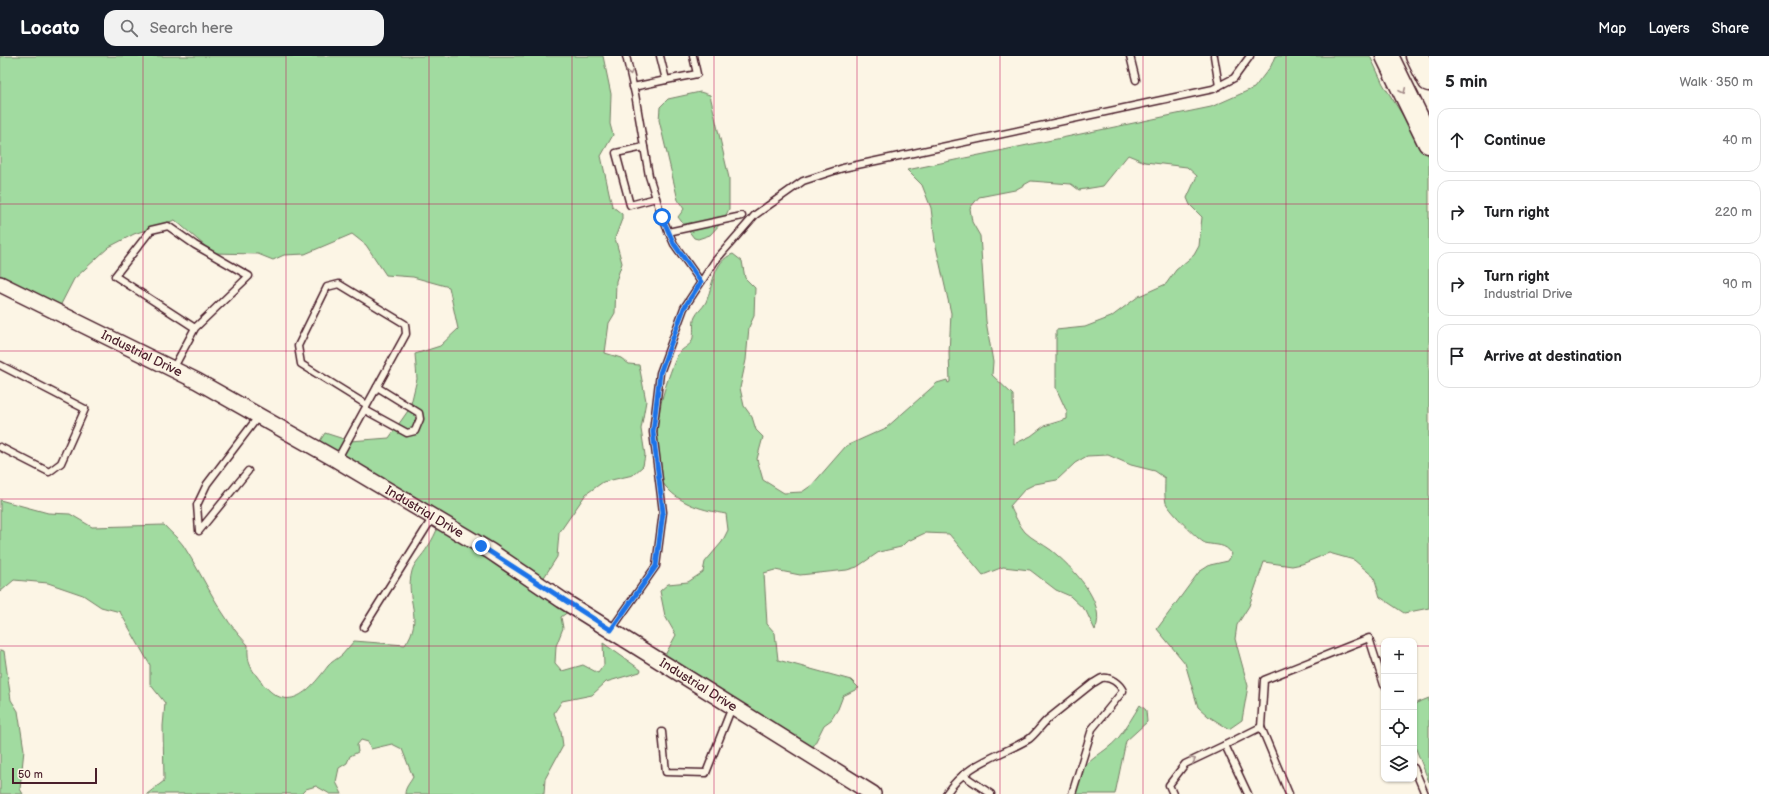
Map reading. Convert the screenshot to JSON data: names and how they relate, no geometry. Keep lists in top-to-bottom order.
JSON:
{
  "streets": {
    "street": ["Industrial Drive"]
  },
  "scale_bar": "50 m",
  "page": {
    "header": "Locato",
    "search": "Search here",
    "nav": ["Map", "Layers", "Share"],
    "heading": ["5 min", "Walk · 350 m"],
    "list": [
      ["Continue", "40 m"],
      ["Turn right", "220 m"],
      ["Turn right", "Industrial Drive", "90 m"],
      "Arrive at destination"
    ],
    "map_buttons": ["+", "−"],
    "scale": "50 m"
  }
}
